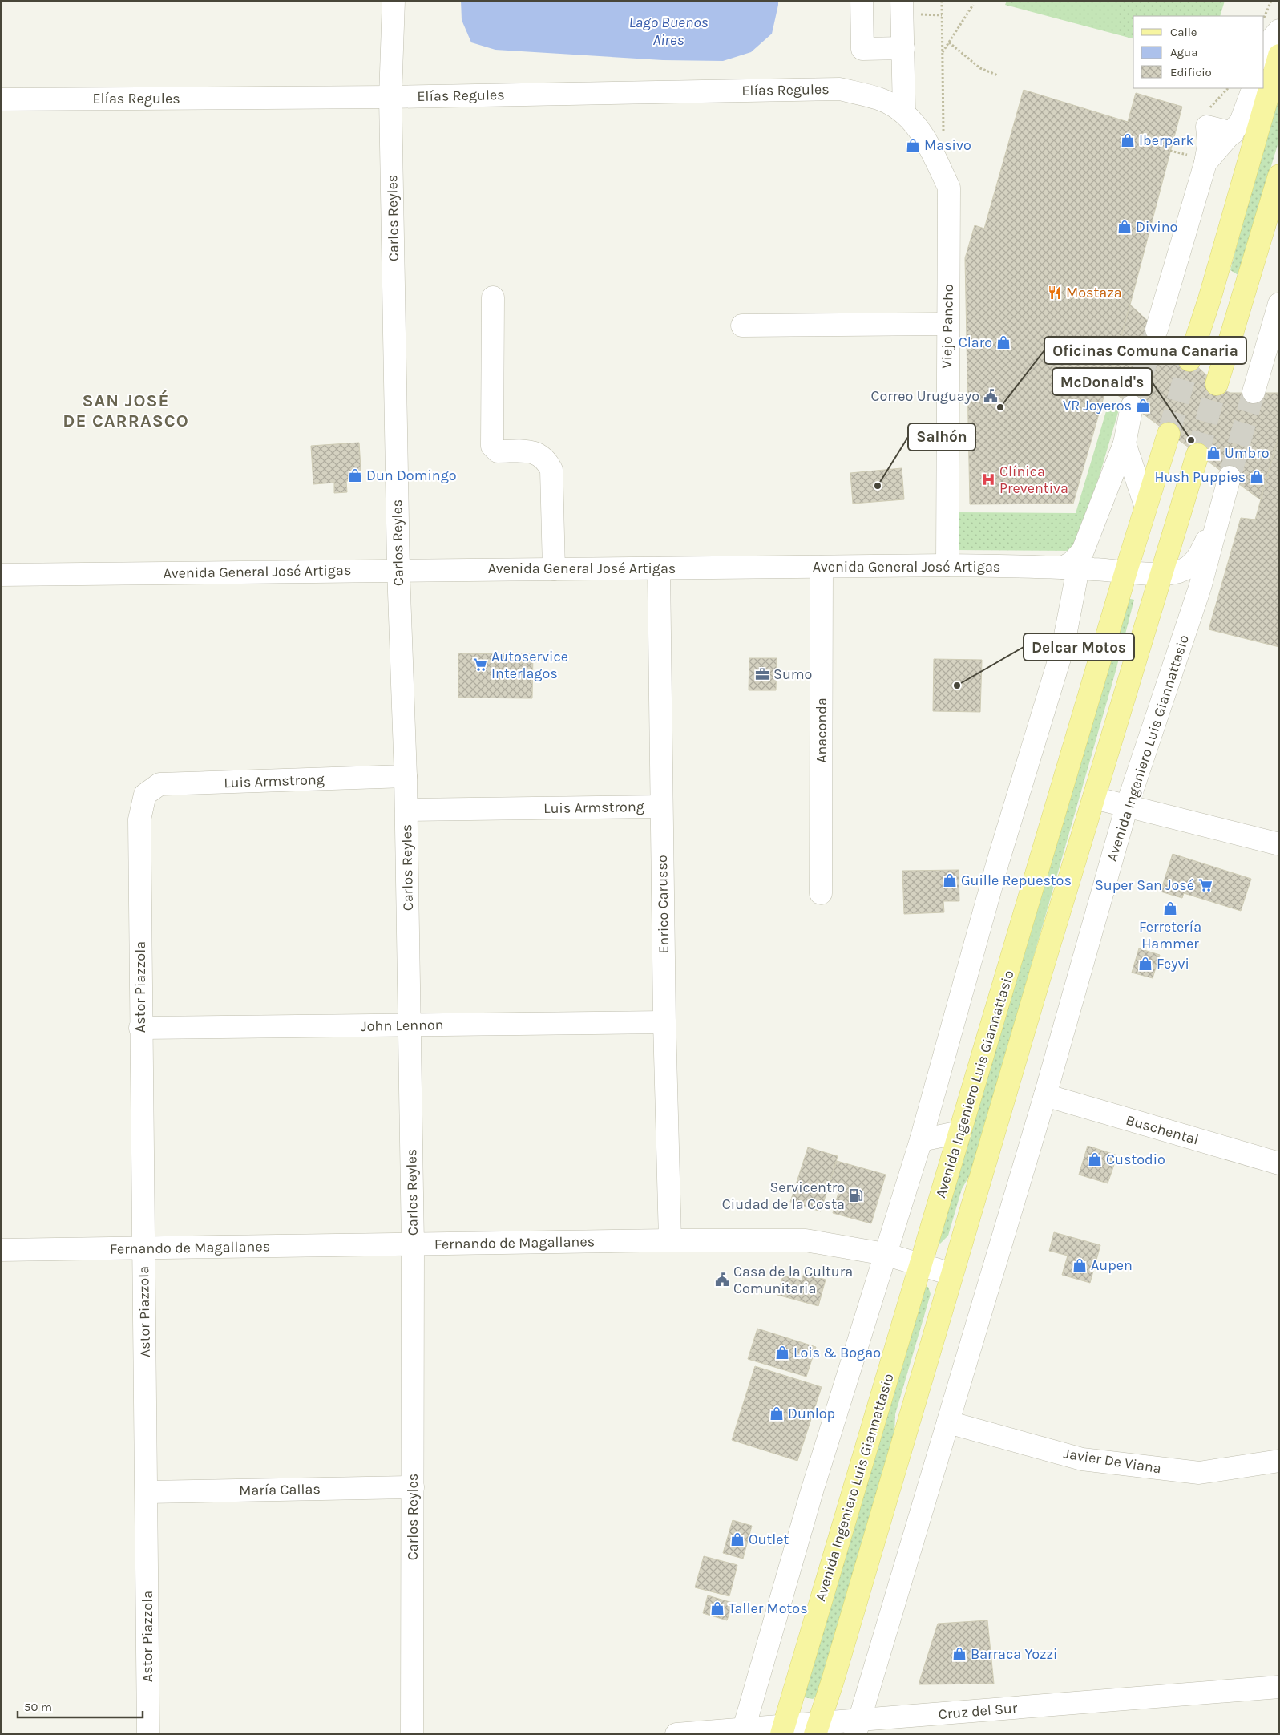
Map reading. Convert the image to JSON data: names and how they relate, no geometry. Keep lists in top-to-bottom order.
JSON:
{
  "streets": {
    "main road": ["Avenida Ingeniero Luis Giannattasio"],
    "street": [
      "Elías Regules",
      "Carlos Reyles",
      "Viejo Pancho",
      "Avenida General José Artigas",
      "Anaconda",
      "Luis Armstrong",
      "Enrico Carusso",
      "Astor Piazzola",
      "John Lennon",
      "Buschental",
      "Fernando de Magallanes",
      "Javier De Viana",
      "María Callas",
      "Cruz del Sur"
    ]
  },
  "crossings": [
    ["Elías Regules", "Carlos Reyles"],
    ["Elías Regules", "Viejo Pancho"],
    ["Carlos Reyles", "Avenida General José Artigas"],
    ["Carlos Reyles", "Luis Armstrong"],
    ["Carlos Reyles", "John Lennon"],
    ["Carlos Reyles", "Fernando de Magallanes"],
    ["Carlos Reyles", "María Callas"],
    ["Viejo Pancho", "Avenida General José Artigas"],
    ["Avenida General José Artigas", "Anaconda"],
    ["Avenida General José Artigas", "Avenida Ingeniero Luis Giannattasio"],
    ["Avenida General José Artigas", "Enrico Carusso"],
    ["Avenida Ingeniero Luis Giannattasio", "Buschental"],
    ["Avenida Ingeniero Luis Giannattasio", "Fernando de Magallanes"],
    ["Avenida Ingeniero Luis Giannattasio", "Javier De Viana"],
    ["Avenida Ingeniero Luis Giannattasio", "Cruz del Sur"],
    ["Luis Armstrong", "Enrico Carusso"],
    ["Luis Armstrong", "Astor Piazzola"],
    ["Enrico Carusso", "John Lennon"],
    ["Enrico Carusso", "Fernando de Magallanes"],
    ["Astor Piazzola", "John Lennon"],
    ["Astor Piazzola", "Fernando de Magallanes"],
    ["Astor Piazzola", "María Callas"]
  ],
  "districts": ["SAN JOSÉ DE CARRASCO"],
  "water": ["Lago Buenos Aires"],
  "places": {
    "shop": [
      "Iberpark",
      "Masivo",
      "Divino",
      "Claro",
      "VR Joyeros",
      "Umbro",
      "Dun Domingo",
      "Hush Puppies",
      "Guille Repuestos",
      "Ferretería Hammer",
      "Feyvi",
      "Custodio",
      "Aupen",
      "Lois & Bogao",
      "Dunlop",
      "Outlet",
      "Taller Motos",
      "Barraca Yozzi"
    ],
    "restaurant": ["Mostaza"],
    "public building": ["Correo Uruguayo", "Casa de la Cultura Comunitaria"],
    "other": [
      "Oficinas Comuna Canaria",
      "McDonald's",
      "Salhón",
      "Delcar Motos"
    ],
    "hospital": ["Clínica Preventiva"],
    "supermarket": ["Autoservice Interlagos", "Super San José"],
    "office": ["Sumo"],
    "fuel station": ["Servicentro Ciudad de la Costa"]
  },
  "legend": ["Calle", "Agua", "Edificio"],
  "scale_bar": "50 m"
}
